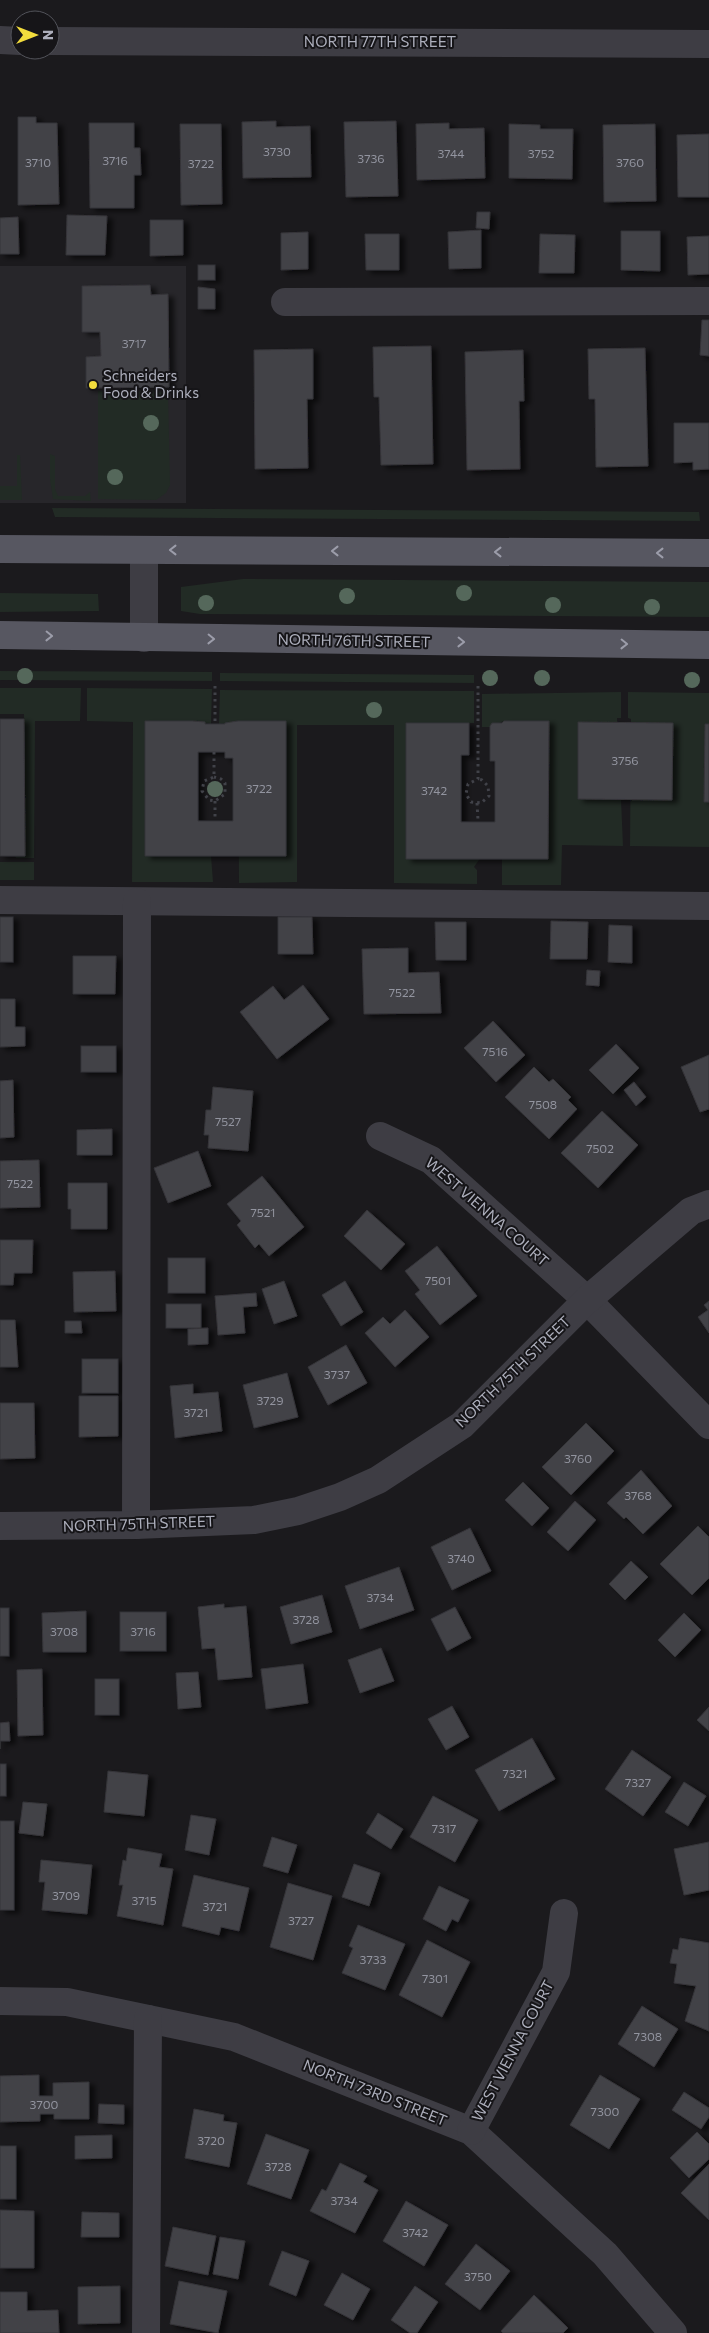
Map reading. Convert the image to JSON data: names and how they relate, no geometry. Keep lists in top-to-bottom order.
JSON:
{
  "streets": {
    "main road": ["NORTH 76TH STREET"],
    "street": [
      "NORTH 77TH STREET",
      "WEST VIENNA COURT",
      "NORTH 75TH STREET",
      "NORTH 73RD STREET"
    ]
  },
  "crossings": [
    ["WEST VIENNA COURT", "NORTH 75TH STREET"],
    ["WEST VIENNA COURT", "NORTH 73RD STREET"]
  ],
  "places": ["Schneiders Food & Drinks"],
  "house_numbers": [
    "3730",
    "3744",
    "3752",
    "3736",
    "3716",
    "3710",
    "3760",
    "3722",
    "3717",
    "3756",
    "3722",
    "3742",
    "7522",
    "7516",
    "7508",
    "7527",
    "7502",
    "7522",
    "7521",
    "7501",
    "3737",
    "3729",
    "3721",
    "3760",
    "3768",
    "3740",
    "3734",
    "3728",
    "3708",
    "3716",
    "7321",
    "7327",
    "7317",
    "3709",
    "3715",
    "3721",
    "3727",
    "3733",
    "7301",
    "7308",
    "3700",
    "7300",
    "3720",
    "3728",
    "3734",
    "3742",
    "3750"
  ],
  "north": "right"
}
